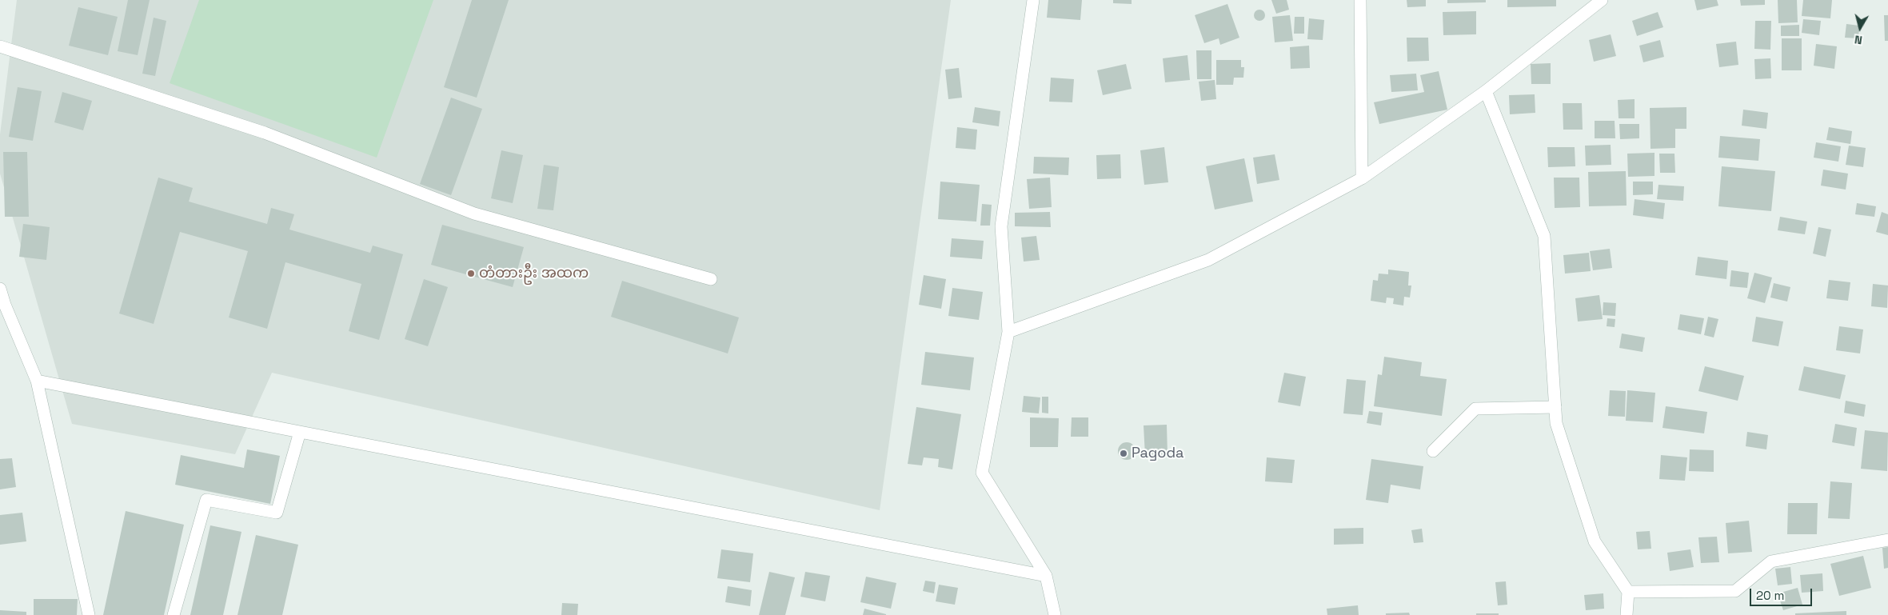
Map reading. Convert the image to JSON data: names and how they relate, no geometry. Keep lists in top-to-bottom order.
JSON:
{
  "places": ["တံတားဦး အထက", "Pagoda"],
  "scale_bar": "20 m",
  "north": "bottom"
}
